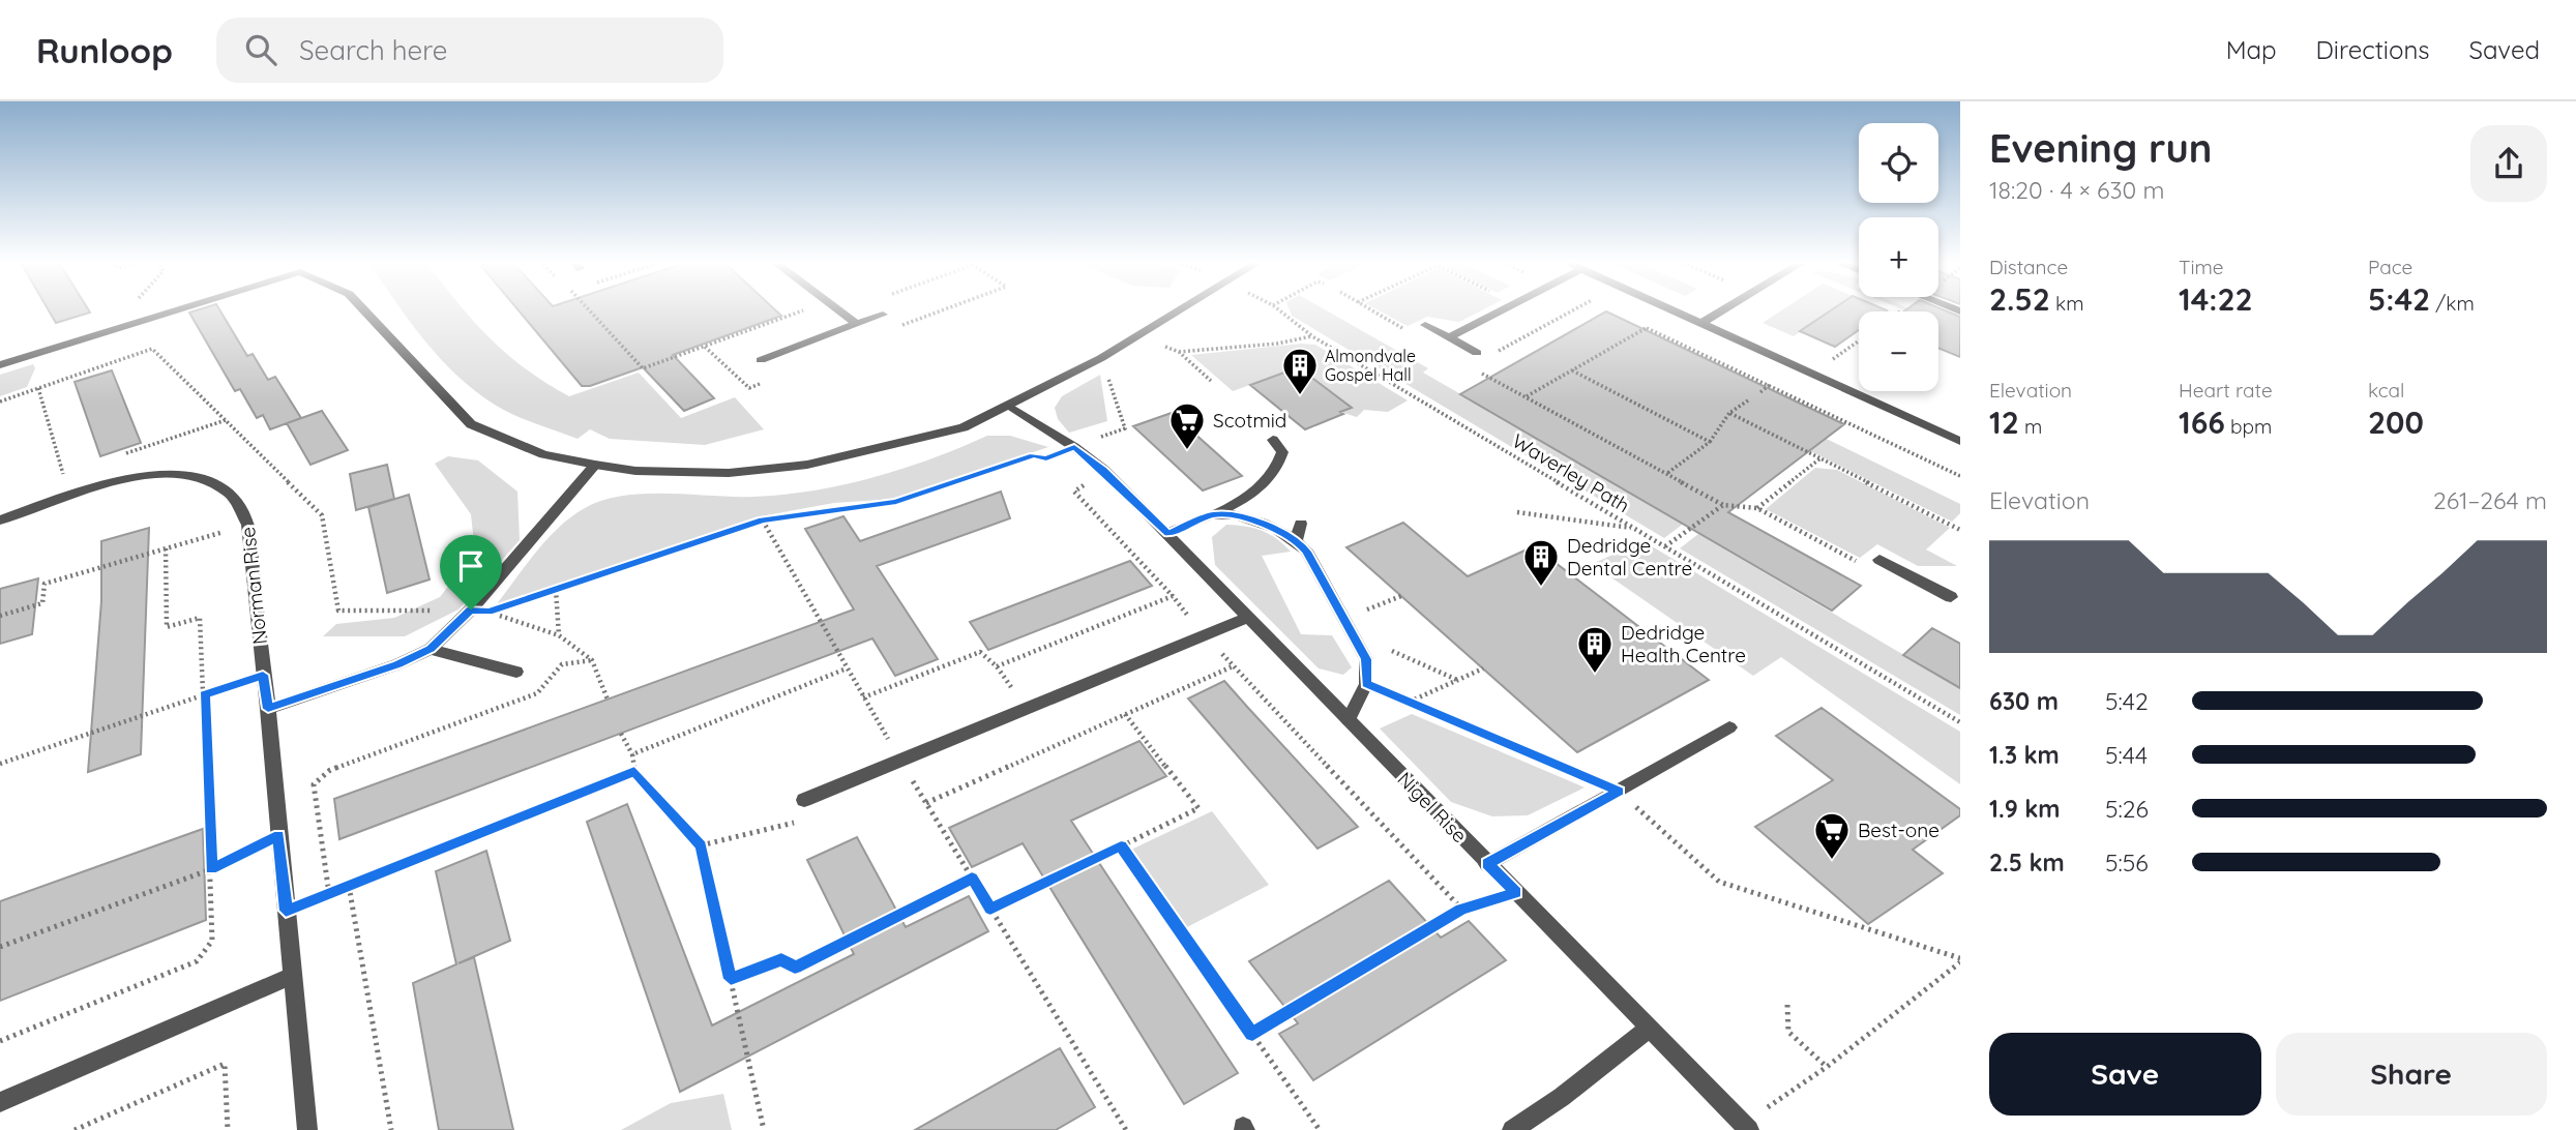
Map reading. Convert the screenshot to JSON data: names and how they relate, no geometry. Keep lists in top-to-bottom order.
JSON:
{
  "streets": {
    "street": ["Norman Rise", "Nigel Rise"],
    "path": ["Waverley Path"]
  },
  "places": {
    "building": ["Almondvale Gospel Hall", "Dedridge Dental Centre", "Dedridge Health Centre"],
    "supermarket": ["Scotmid", "Best-one"]
  },
  "page": {
    "header": "Runloop",
    "search": "Search here",
    "nav": ["Map", "Directions", "Saved"],
    "heading": ["Evening run", "18:20 · 4 × 630 m"],
    "map_buttons": ["+", "−"],
    "stats": [
      ["Distance", "2.52 km"],
      ["Time", "14:22"],
      ["Pace", "5:42 /km"],
      ["Elevation", "12 m"],
      ["Heart rate", "166 bpm"],
      ["kcal", "200"]
    ],
    "chart": ["Elevation", "261–264 m"],
    "list": [
      {
        "name": "630 m",
        "note": "5:42"
      },
      {
        "name": "1.3 km",
        "note": "5:44"
      },
      {
        "name": "1.9 km",
        "note": "5:26"
      },
      {
        "name": "2.5 km",
        "note": "5:56"
      }
    ],
    "buttons": ["Save", "Share"]
  }
}
